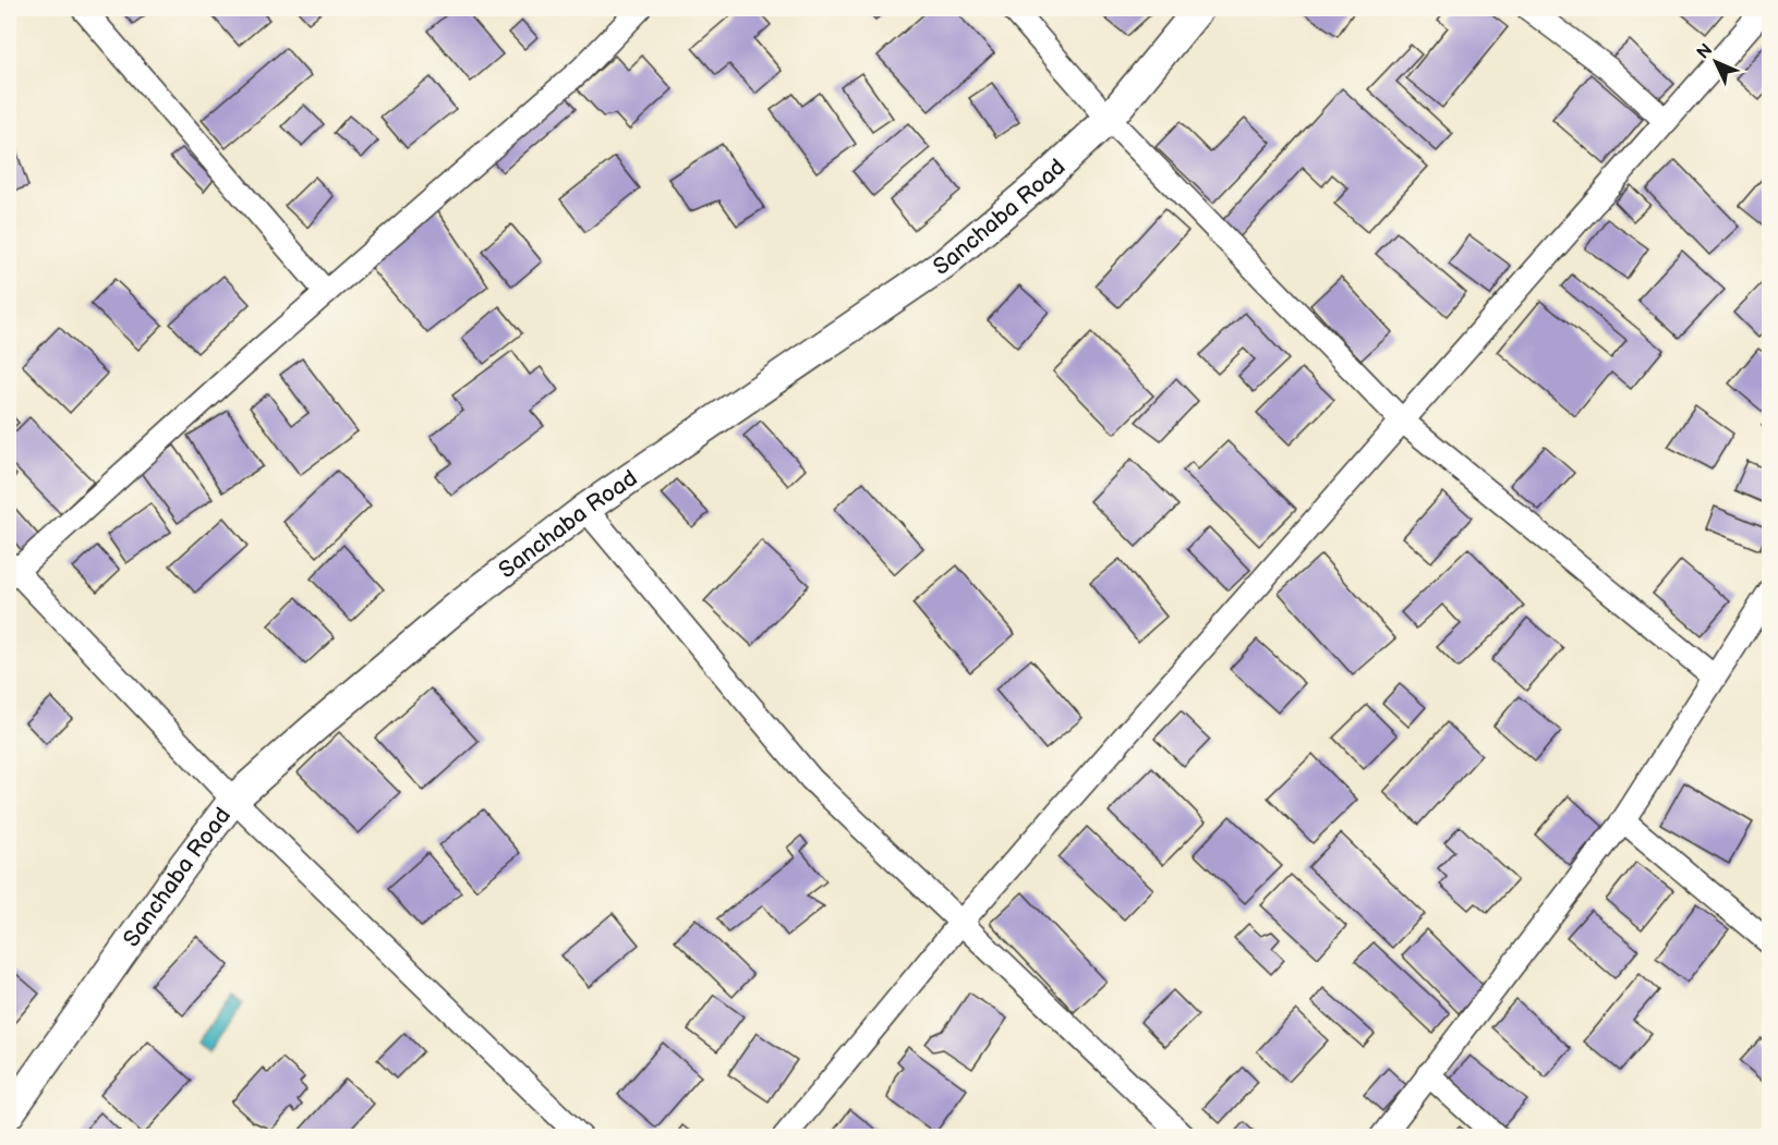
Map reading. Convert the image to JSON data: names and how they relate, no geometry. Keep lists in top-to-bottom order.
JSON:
{
  "streets": {
    "street": ["Sanchaba Road"]
  },
  "north": "top left"
}
